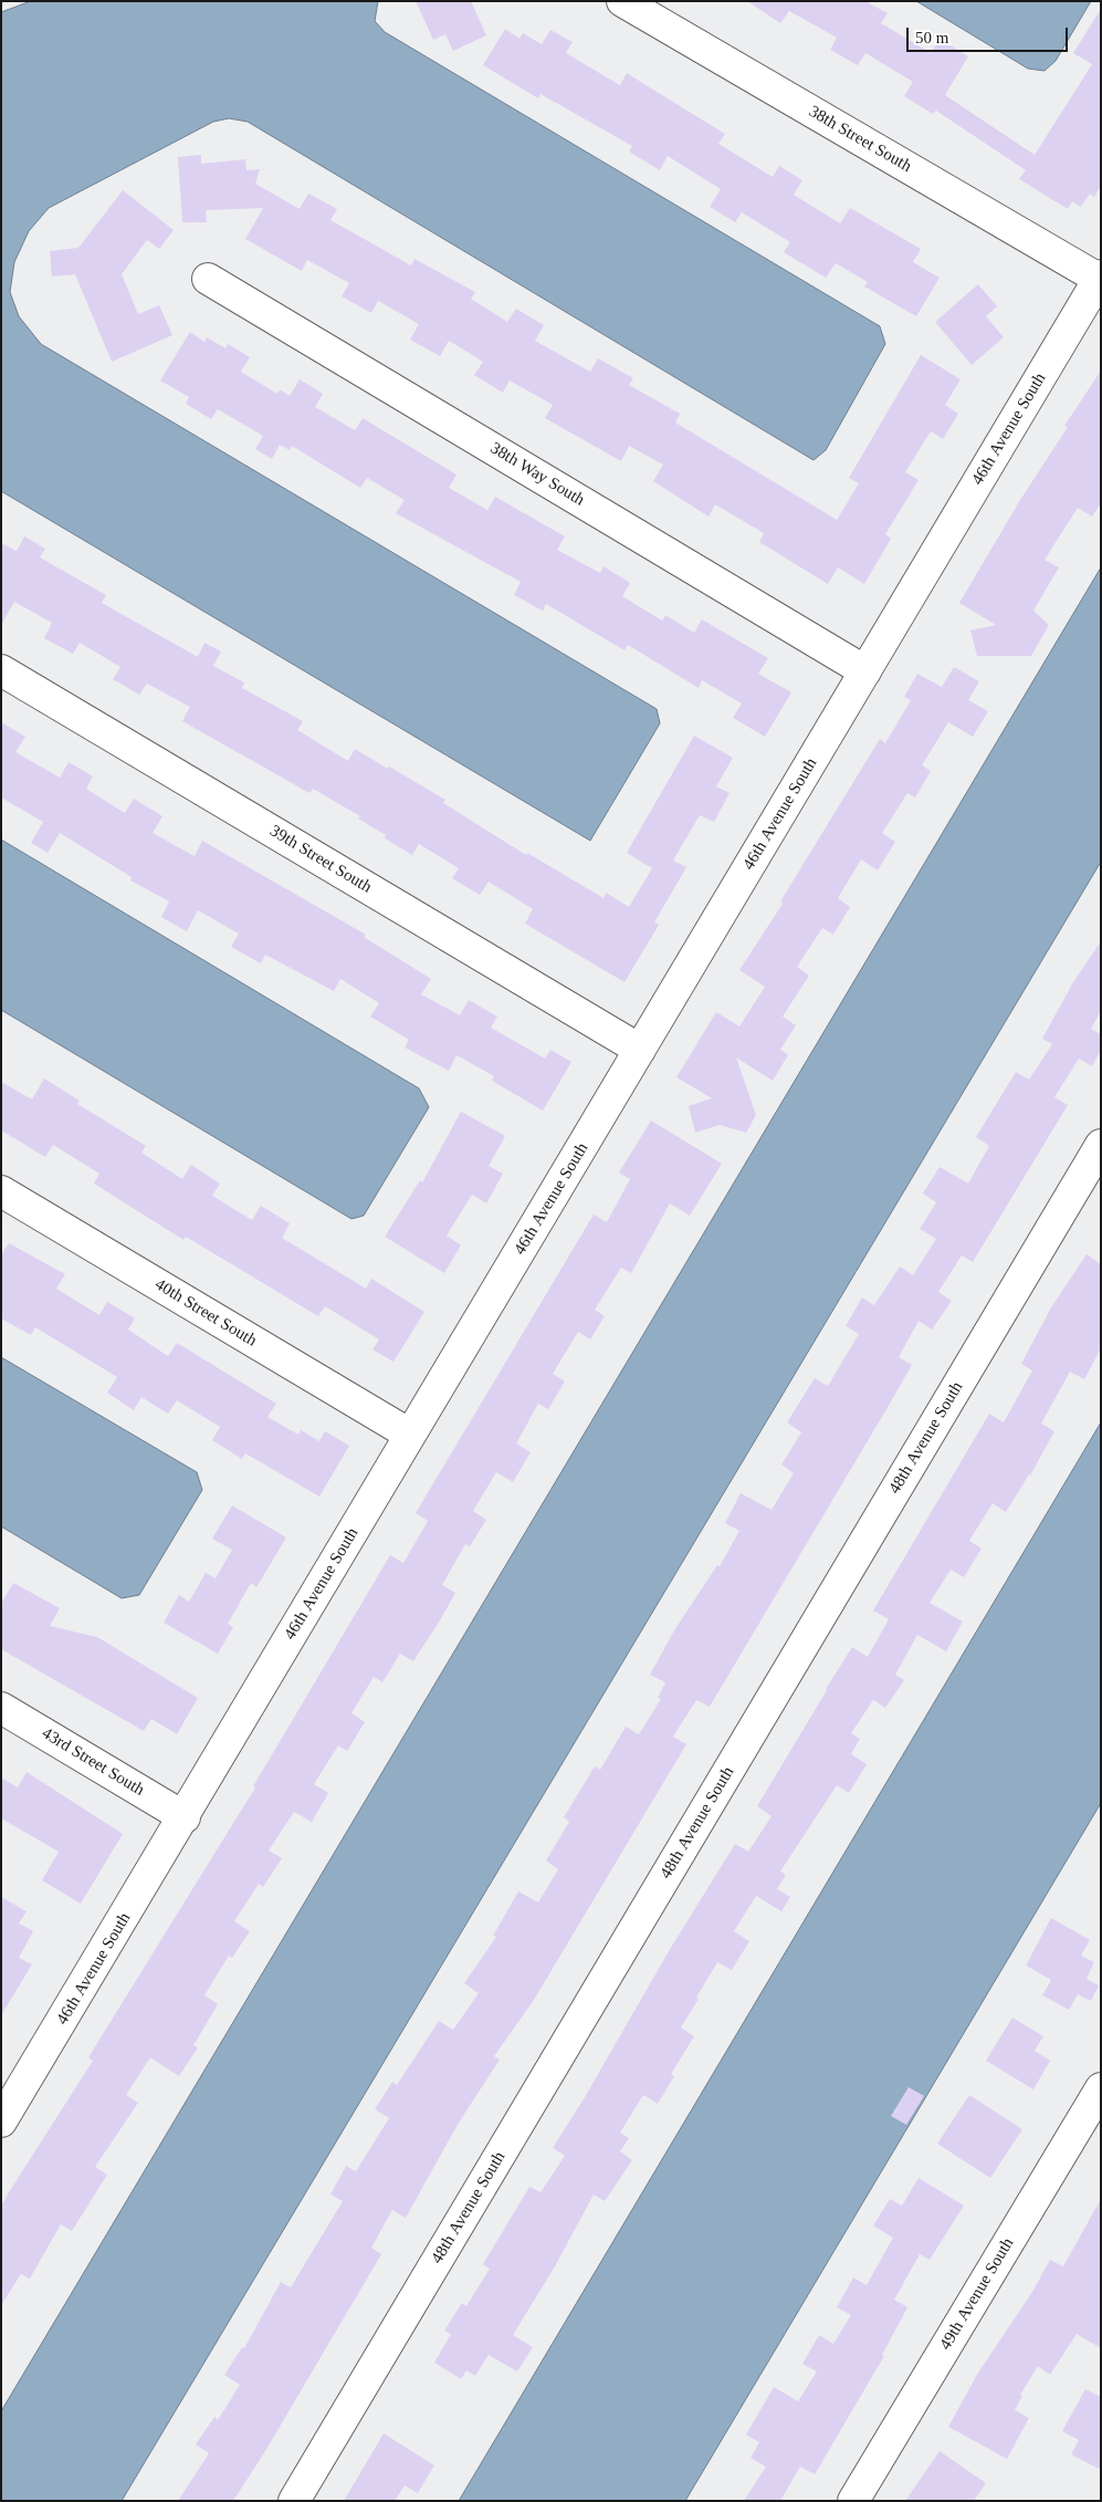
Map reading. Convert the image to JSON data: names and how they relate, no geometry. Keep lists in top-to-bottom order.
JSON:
{
  "streets": {
    "street": [
      "38th Street South",
      "46th Avenue South",
      "38th Way South",
      "39th Street South",
      "40th Street South",
      "48th Avenue South",
      "43rd Street South",
      "49th Avenue South"
    ]
  },
  "crossings": [
    ["38th Street South", "46th Avenue South"],
    ["46th Avenue South", "38th Way South"],
    ["46th Avenue South", "39th Street South"],
    ["46th Avenue South", "40th Street South"],
    ["46th Avenue South", "43rd Street South"]
  ],
  "scale_bar": "50 m"
}
